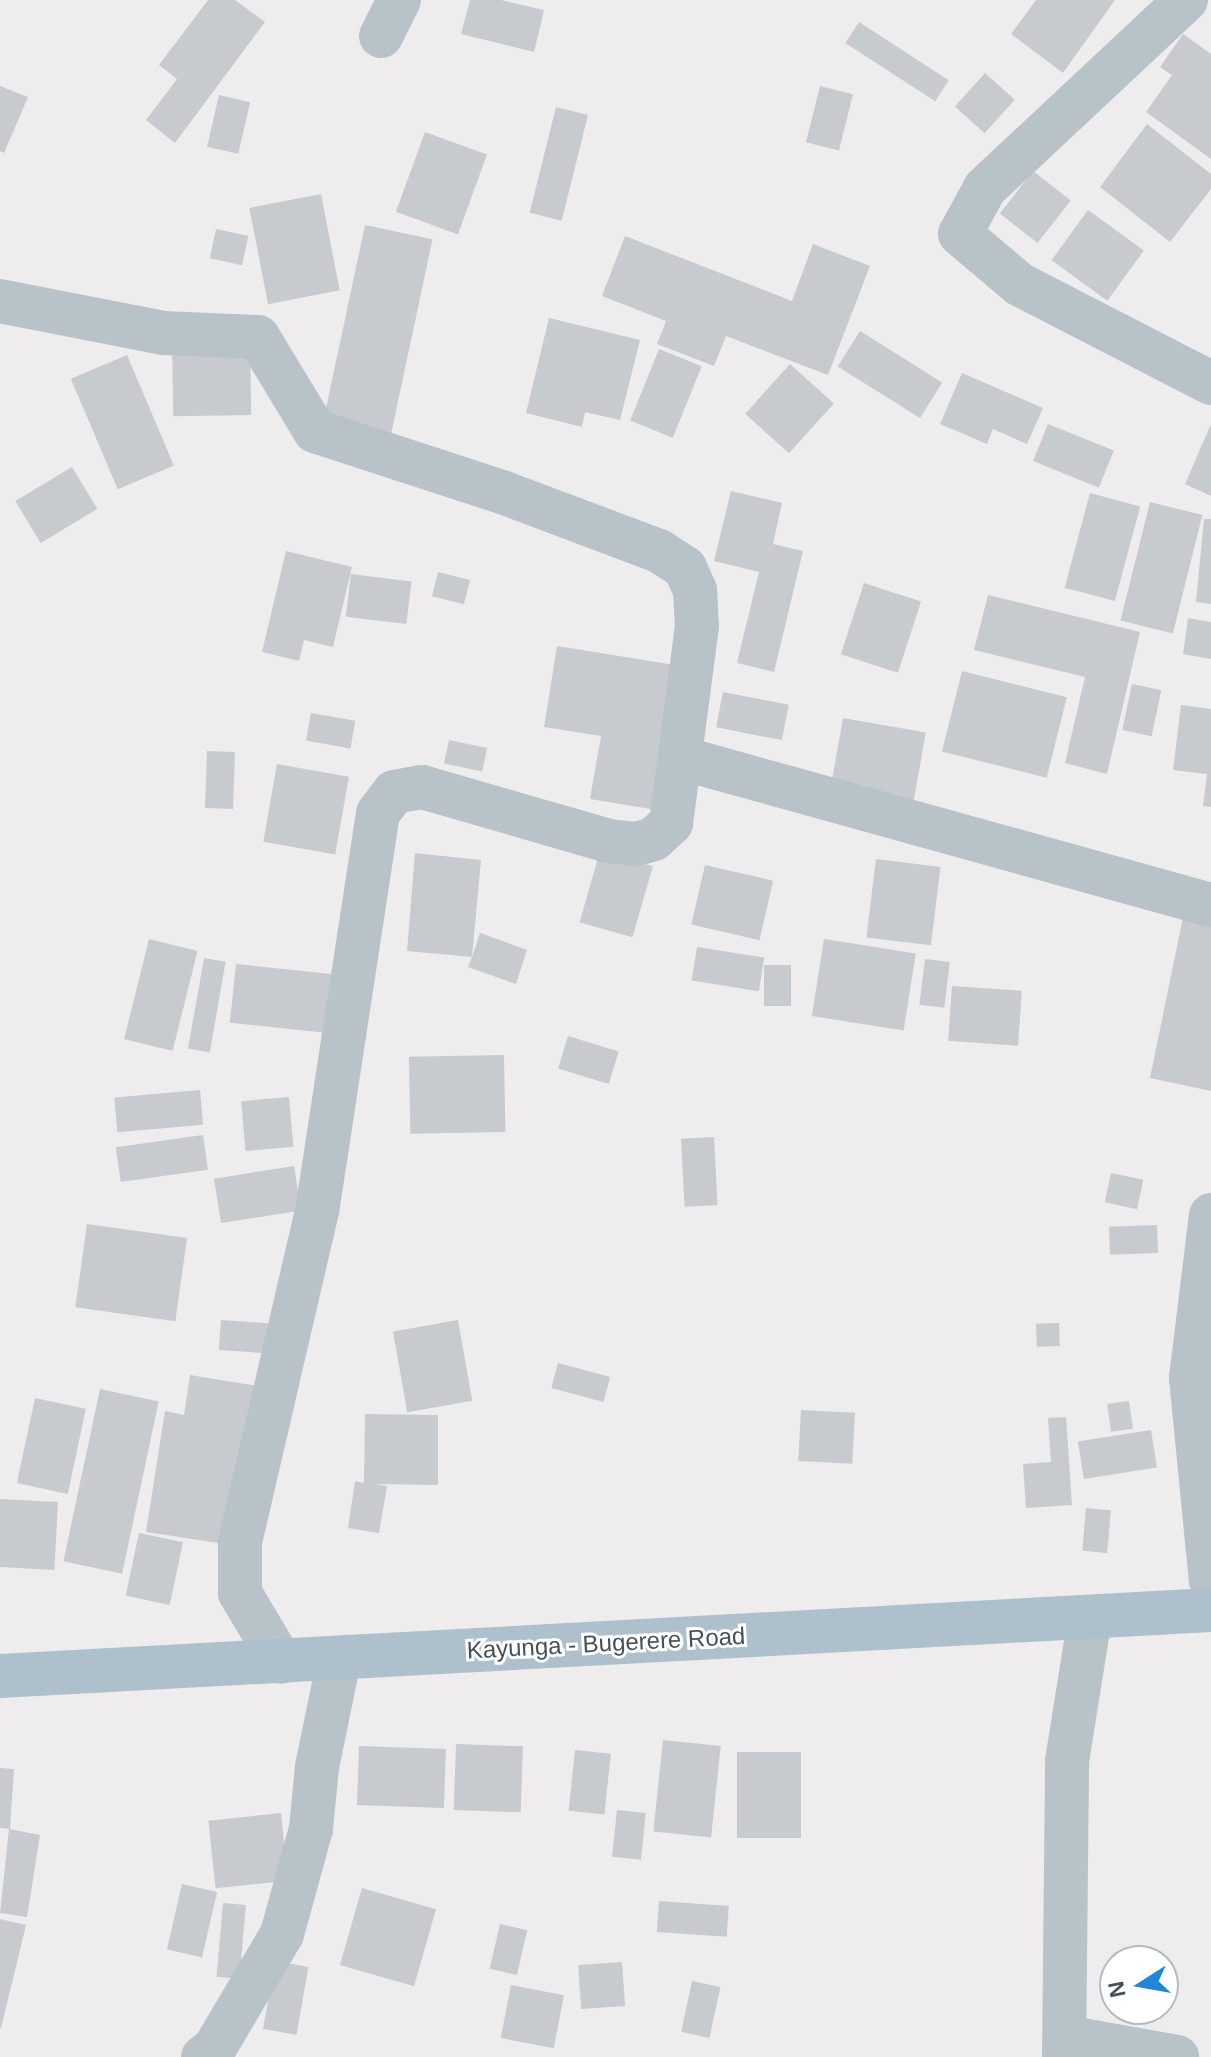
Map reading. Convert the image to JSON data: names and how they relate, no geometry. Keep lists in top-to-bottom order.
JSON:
{
  "streets": {
    "main road": ["Kayunga - Bugerere Road"]
  },
  "north": "left"
}
